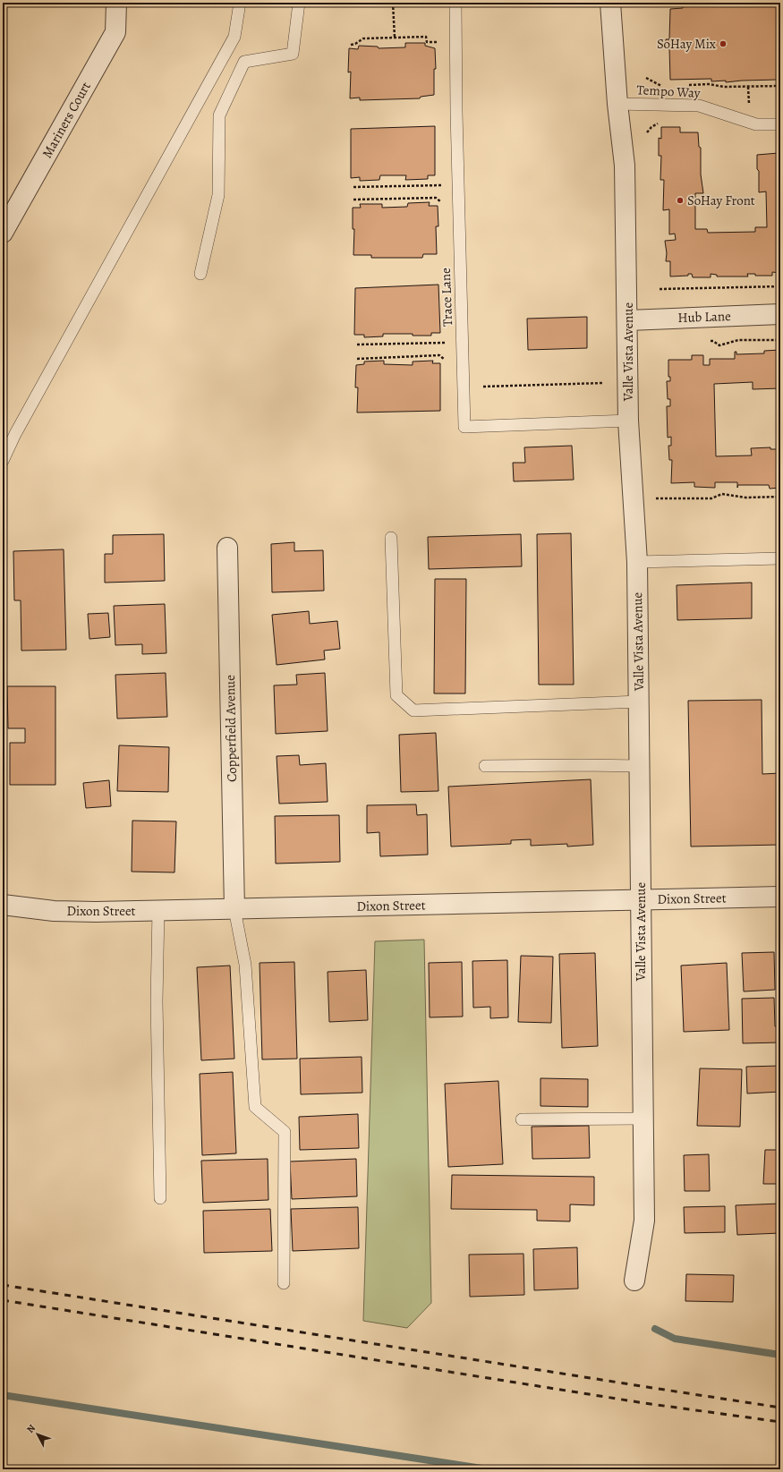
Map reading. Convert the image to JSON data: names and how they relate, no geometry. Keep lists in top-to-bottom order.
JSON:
{
  "streets": {
    "street": [
      "Mariners Court",
      "Hub Lane",
      "Valle Vista Avenue",
      "Copperfield Avenue",
      "Dixon Street"
    ],
    "lane": ["Tempo Way", "Trace Lane"]
  },
  "crossings": [
    ["Tempo Way", "Valle Vista Avenue"],
    ["Trace Lane", "Valle Vista Avenue"],
    ["Hub Lane", "Valle Vista Avenue"],
    ["Valle Vista Avenue", "Dixon Street"],
    ["Copperfield Avenue", "Dixon Street"]
  ],
  "places": ["SoHay Mix", "SoHay Front"],
  "north": "top left"
}
